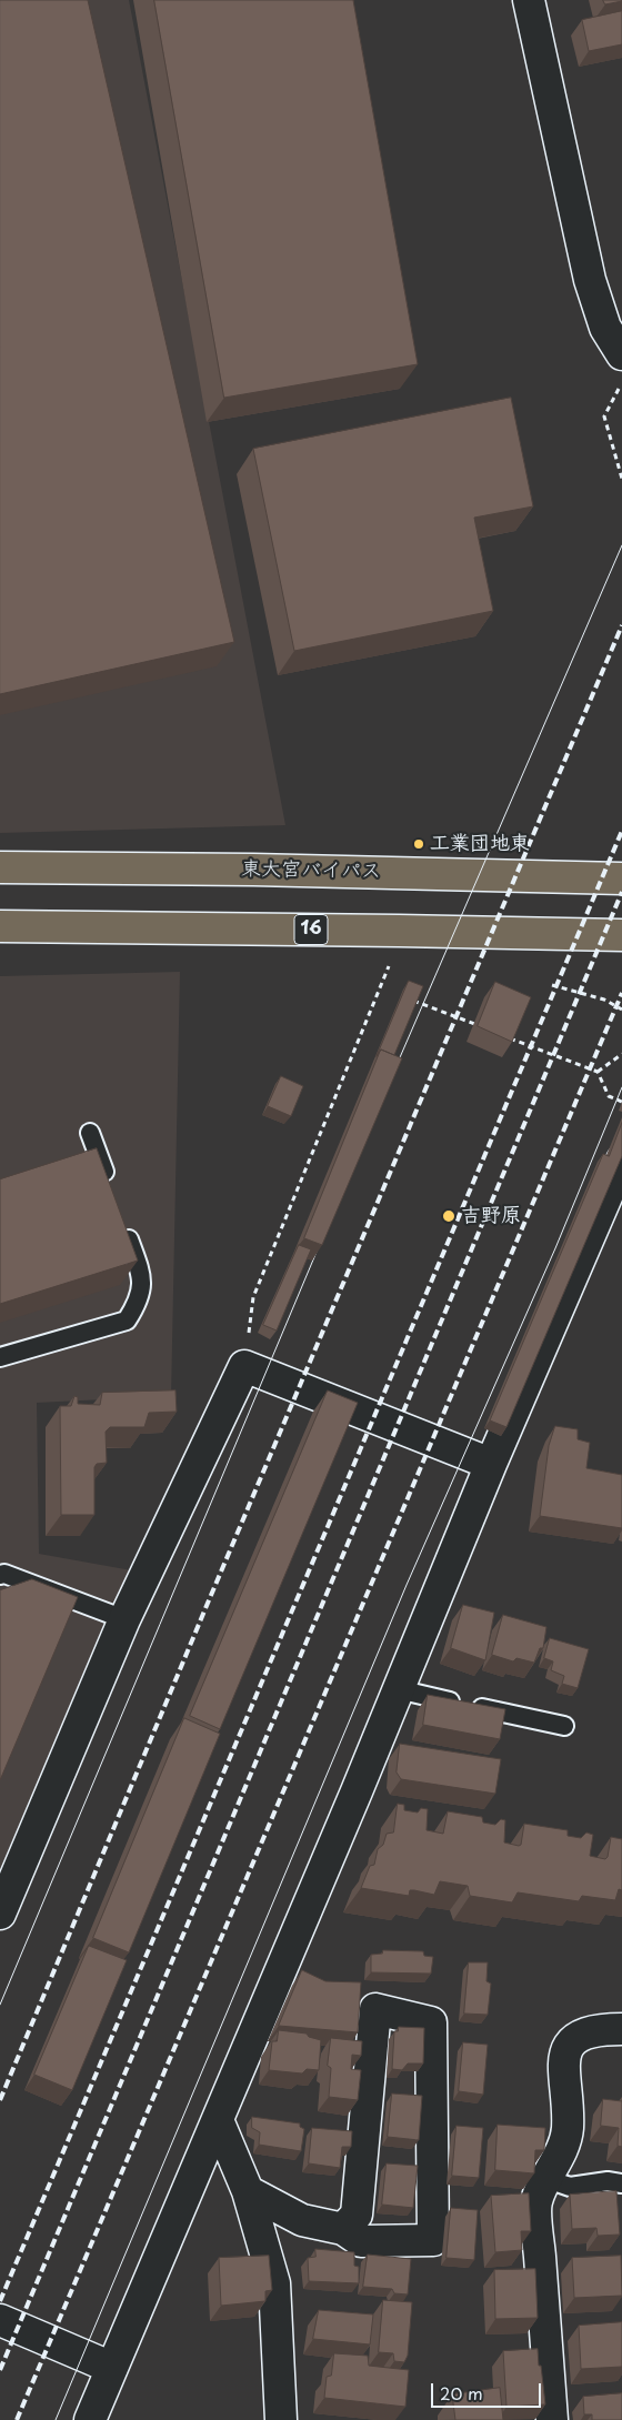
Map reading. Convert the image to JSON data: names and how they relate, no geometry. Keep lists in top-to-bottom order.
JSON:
{
  "streets": {
    "highway": ["東大宮バイパス", "16"]
  },
  "places": ["工業団地東", "吉野原"],
  "scale_bar": "20 m"
}
